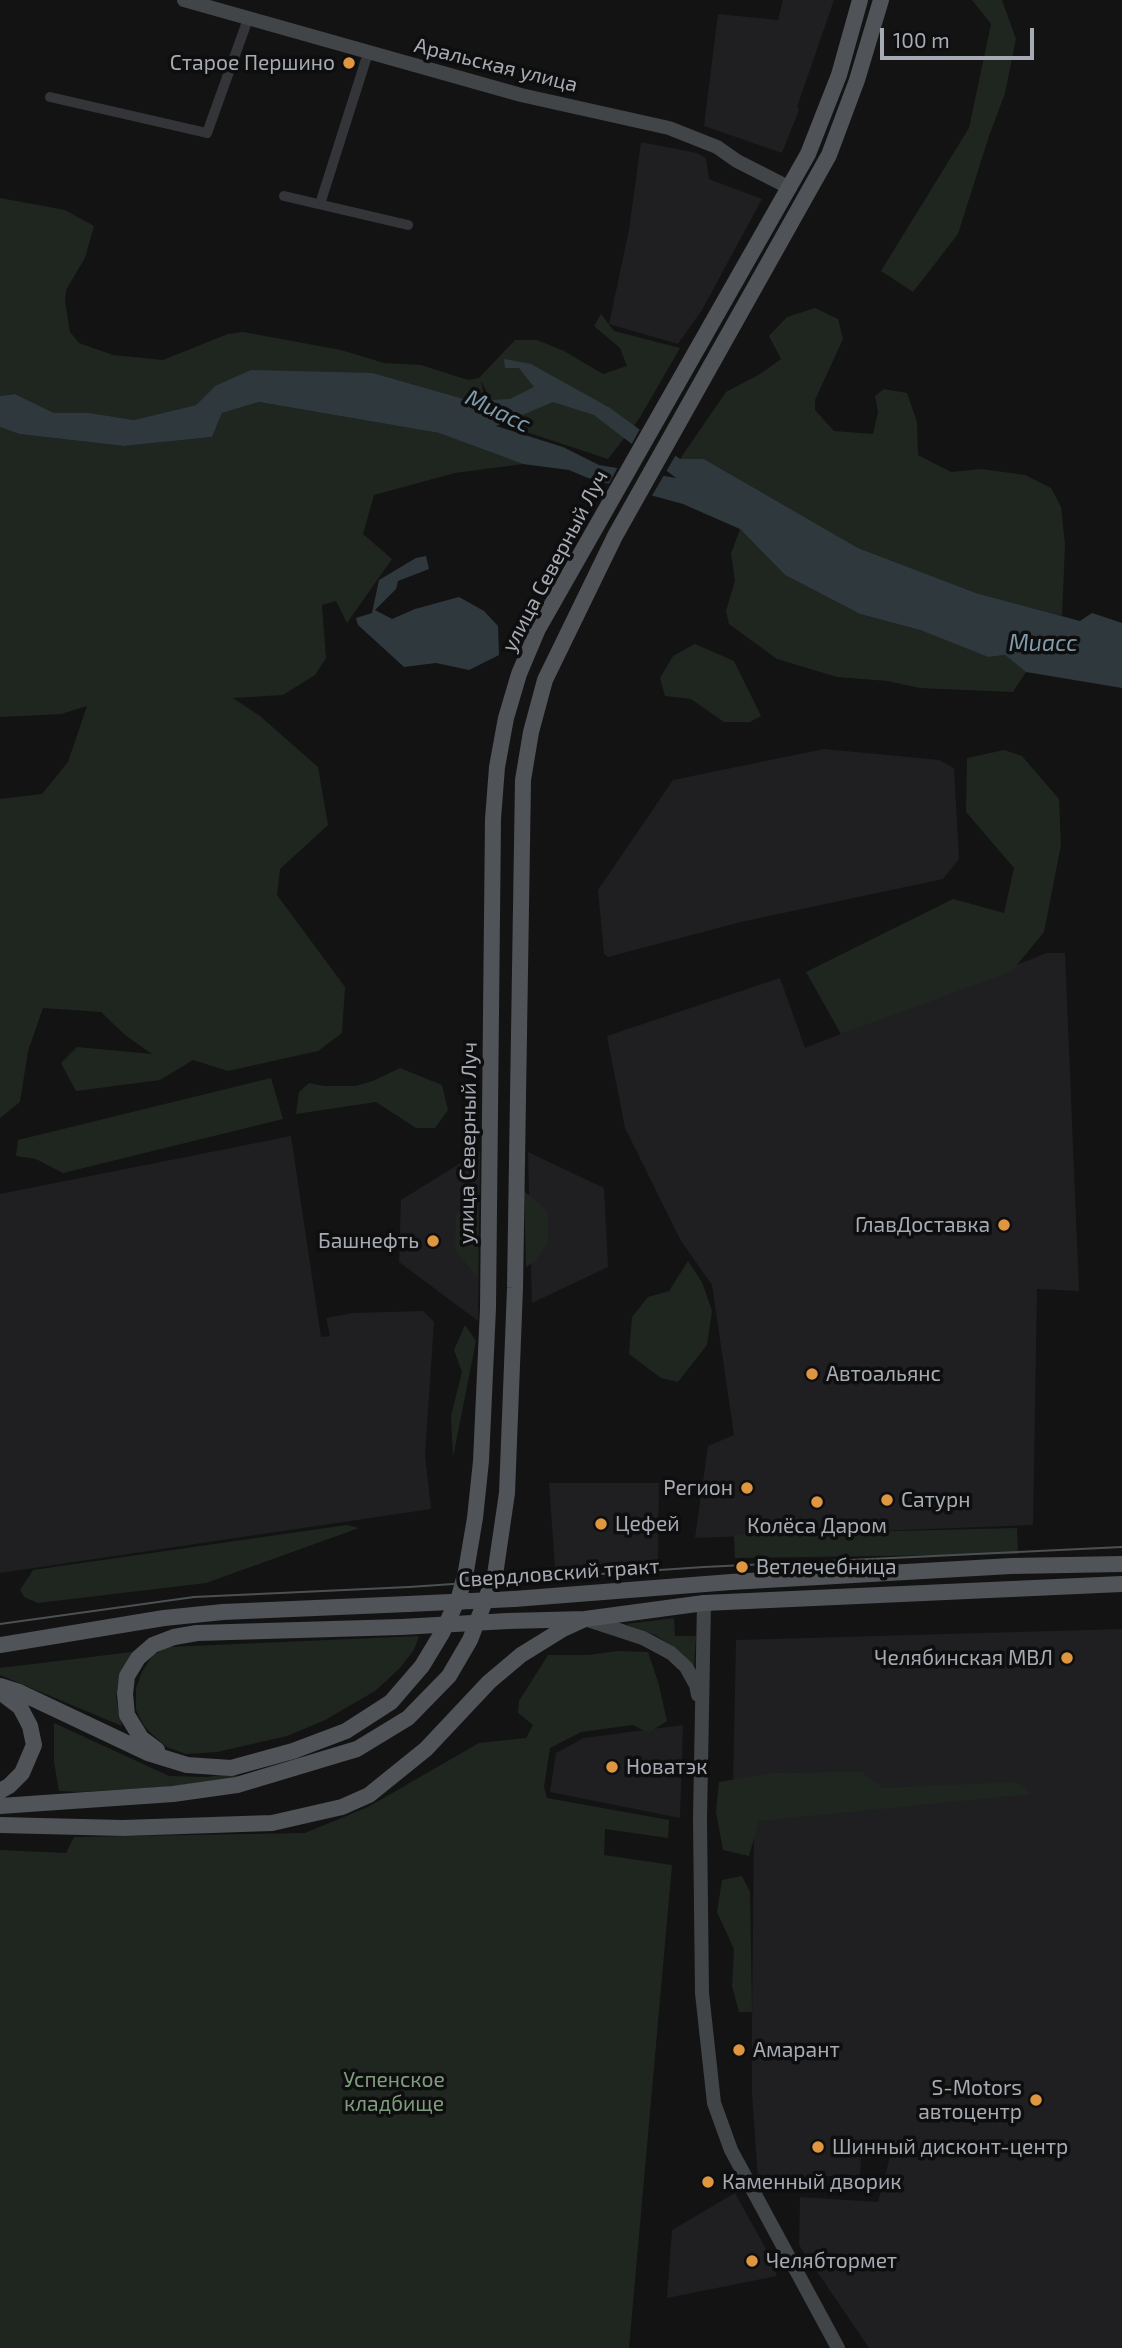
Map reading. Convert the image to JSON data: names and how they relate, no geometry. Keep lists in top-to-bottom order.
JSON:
{
  "streets": {
    "main road": ["Аральская улица", "улица Северный Луч", "Свердловский тракт"]
  },
  "crossings": [
    ["Аральская улица", "улица Северный Луч"],
    ["улица Северный Луч", "Свердловский тракт"]
  ],
  "water": ["Миасс"],
  "parks": ["Успенское кладбище"],
  "places": [
    "Старое Першино",
    "ГлавДоставка",
    "Башнефть",
    "Автоальянс",
    "Регион",
    "Сатурн",
    "Колёса Даром",
    "Цефей",
    "Ветлечебница",
    "Челябинская МВЛ",
    "Новатэк",
    "Амарант",
    "S-Motors автоцентр",
    "Шинный дисконт-центр",
    "Каменный дворик",
    "Челябтормет"
  ],
  "scale_bar": "100 m"
}
